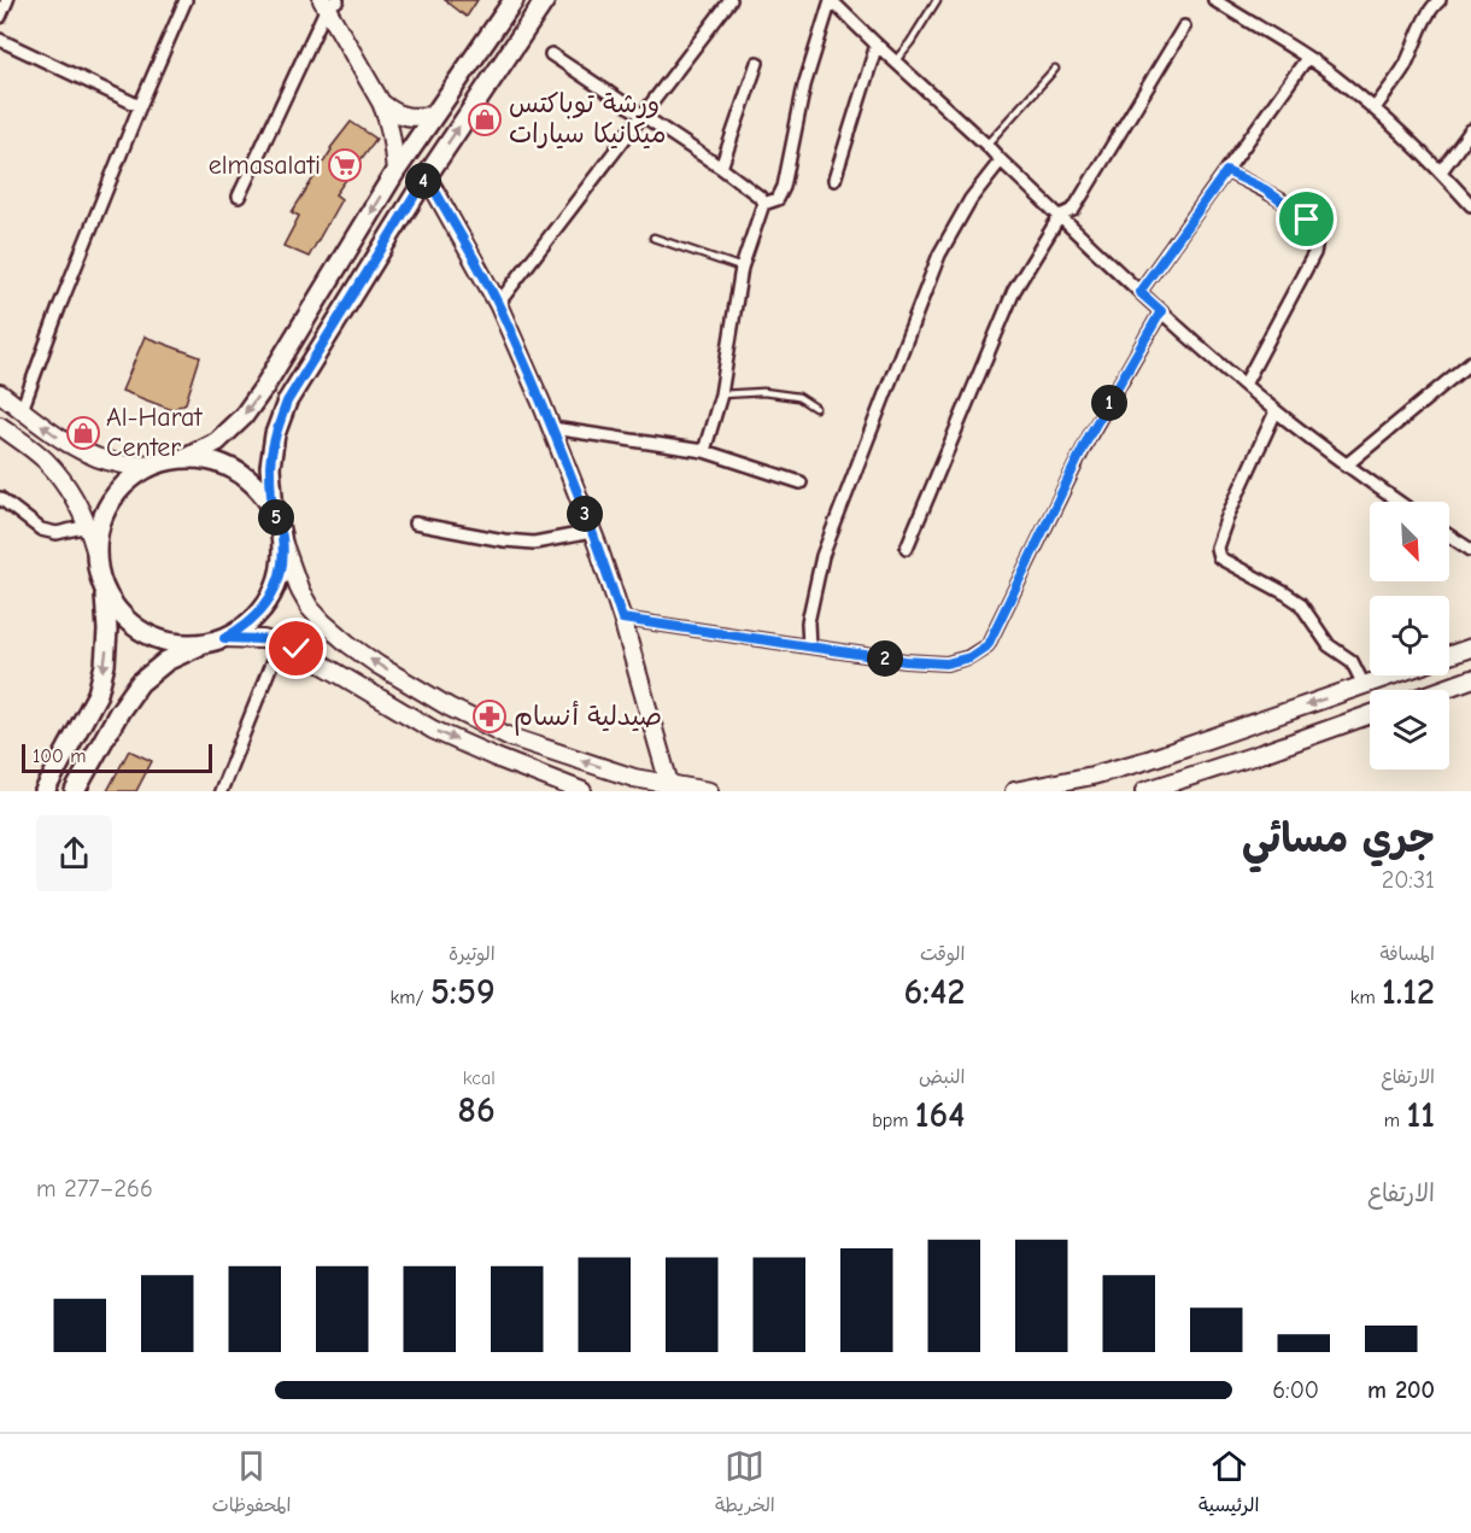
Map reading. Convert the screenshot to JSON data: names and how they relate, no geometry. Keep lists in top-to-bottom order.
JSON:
{
  "places": {
    "shop": ["ورشة توباكتس ميكانيكا سيارات", "Al-Harat Center"],
    "supermarket": ["elmasalati"],
    "pharmacy": ["صيدلية أنسام"]
  },
  "scale_bar": "100 m",
  "north": "bottom right",
  "page": {
    "pins": [
      "4",
      "1",
      "3",
      "5",
      "2"
    ],
    "scale": "100 m",
    "heading": ["جري مسائي", "20:31"],
    "stats": [
      ["المسافة", "1.12 km"],
      ["الوقت", "6:42"],
      ["الوتيرة", "5:59 /km"],
      ["الارتفاع", "11 m"],
      ["النبض", "164 bpm"],
      ["kcal", "86"]
    ],
    "chart": ["الارتفاع", "266–277 m"],
    "list": [
      {
        "name": "200 m",
        "note": "6:00"
      }
    ],
    "tabs": ["الرئيسية", "الخريطة", "المحفوظات"]
  }
}
